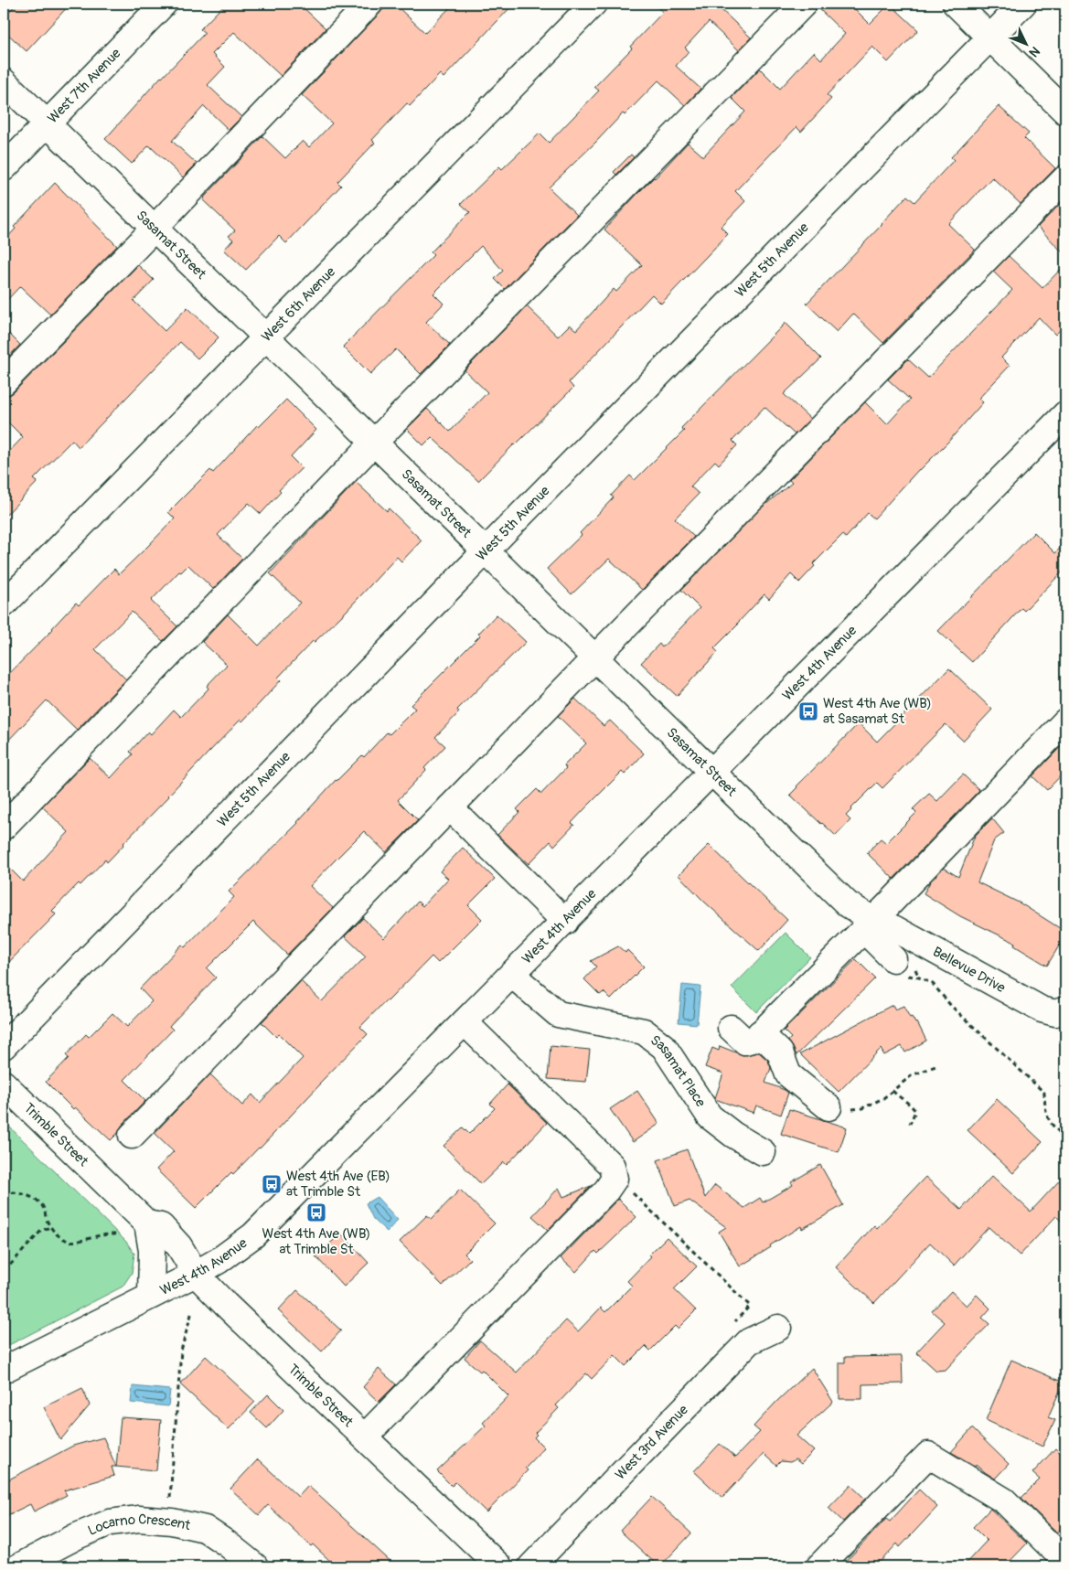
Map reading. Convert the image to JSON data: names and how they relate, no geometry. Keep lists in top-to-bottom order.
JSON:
{
  "streets": {
    "street": [
      "West 7th Avenue",
      "Sasamat Street",
      "West 5th Avenue",
      "West 6th Avenue",
      "West 4th Avenue",
      "Bellevue Drive",
      "Sasamat Place",
      "Trimble Street",
      "West 3rd Avenue",
      "Locarno Crescent"
    ]
  },
  "crossings": [
    ["West 7th Avenue", "Sasamat Street"],
    ["Sasamat Street", "West 5th Avenue"],
    ["Sasamat Street", "West 6th Avenue"],
    ["Sasamat Street", "West 4th Avenue"],
    ["Sasamat Street", "Bellevue Drive"],
    ["West 4th Avenue", "Sasamat Place"],
    ["West 4th Avenue", "Trimble Street"]
  ],
  "places": {
    "bus stop": ["West 4th Ave (WB) at Sasamat St", "West 4th Ave (EB) at Trimble St", "West 4th Ave (WB) at Trimble St"]
  },
  "north": "bottom right"
}
